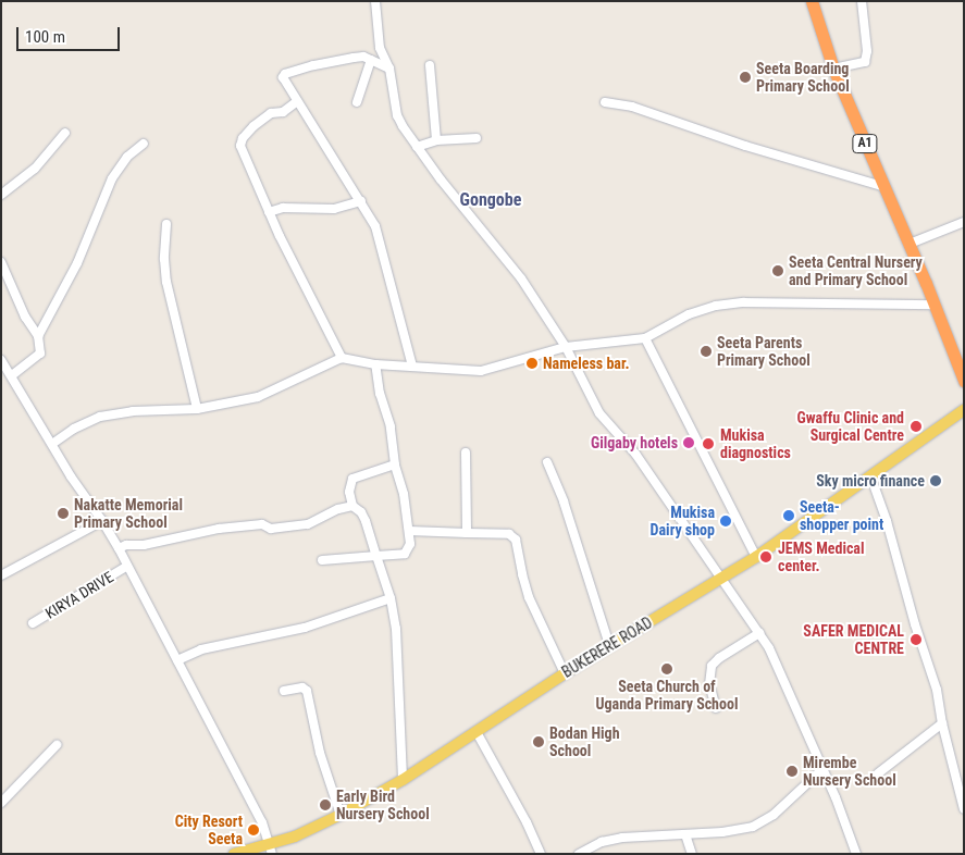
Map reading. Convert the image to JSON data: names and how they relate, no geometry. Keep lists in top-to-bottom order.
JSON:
{
  "streets": {
    "highway": ["A1"],
    "main road": ["BUKERERE ROAD"],
    "street": ["KIRYA DRIVE"]
  },
  "districts": ["Gongobe"],
  "places": [
    "Seeta Boarding Primary School",
    "Seeta Central Nursery and Primary School",
    "Seeta Parents Primary School",
    "Nameless bar.",
    "Gwaffu Clinic and Surgical Centre",
    "Gilgaby hotels",
    "Mukisa diagnostics",
    "Sky micro finance",
    "Nakatte Memorial Primary School",
    "Seeta- shopper point",
    "Mukisa Dairy shop",
    "JEMS Medical center.",
    "SAFER MEDICAL CENTRE",
    "Seeta Church of Uganda Primary School",
    "Bodan High School",
    "Mirembe Nursery School",
    "Early Bird Nursery School",
    "City Resort Seeta"
  ],
  "scale_bar": "100 m"
}
